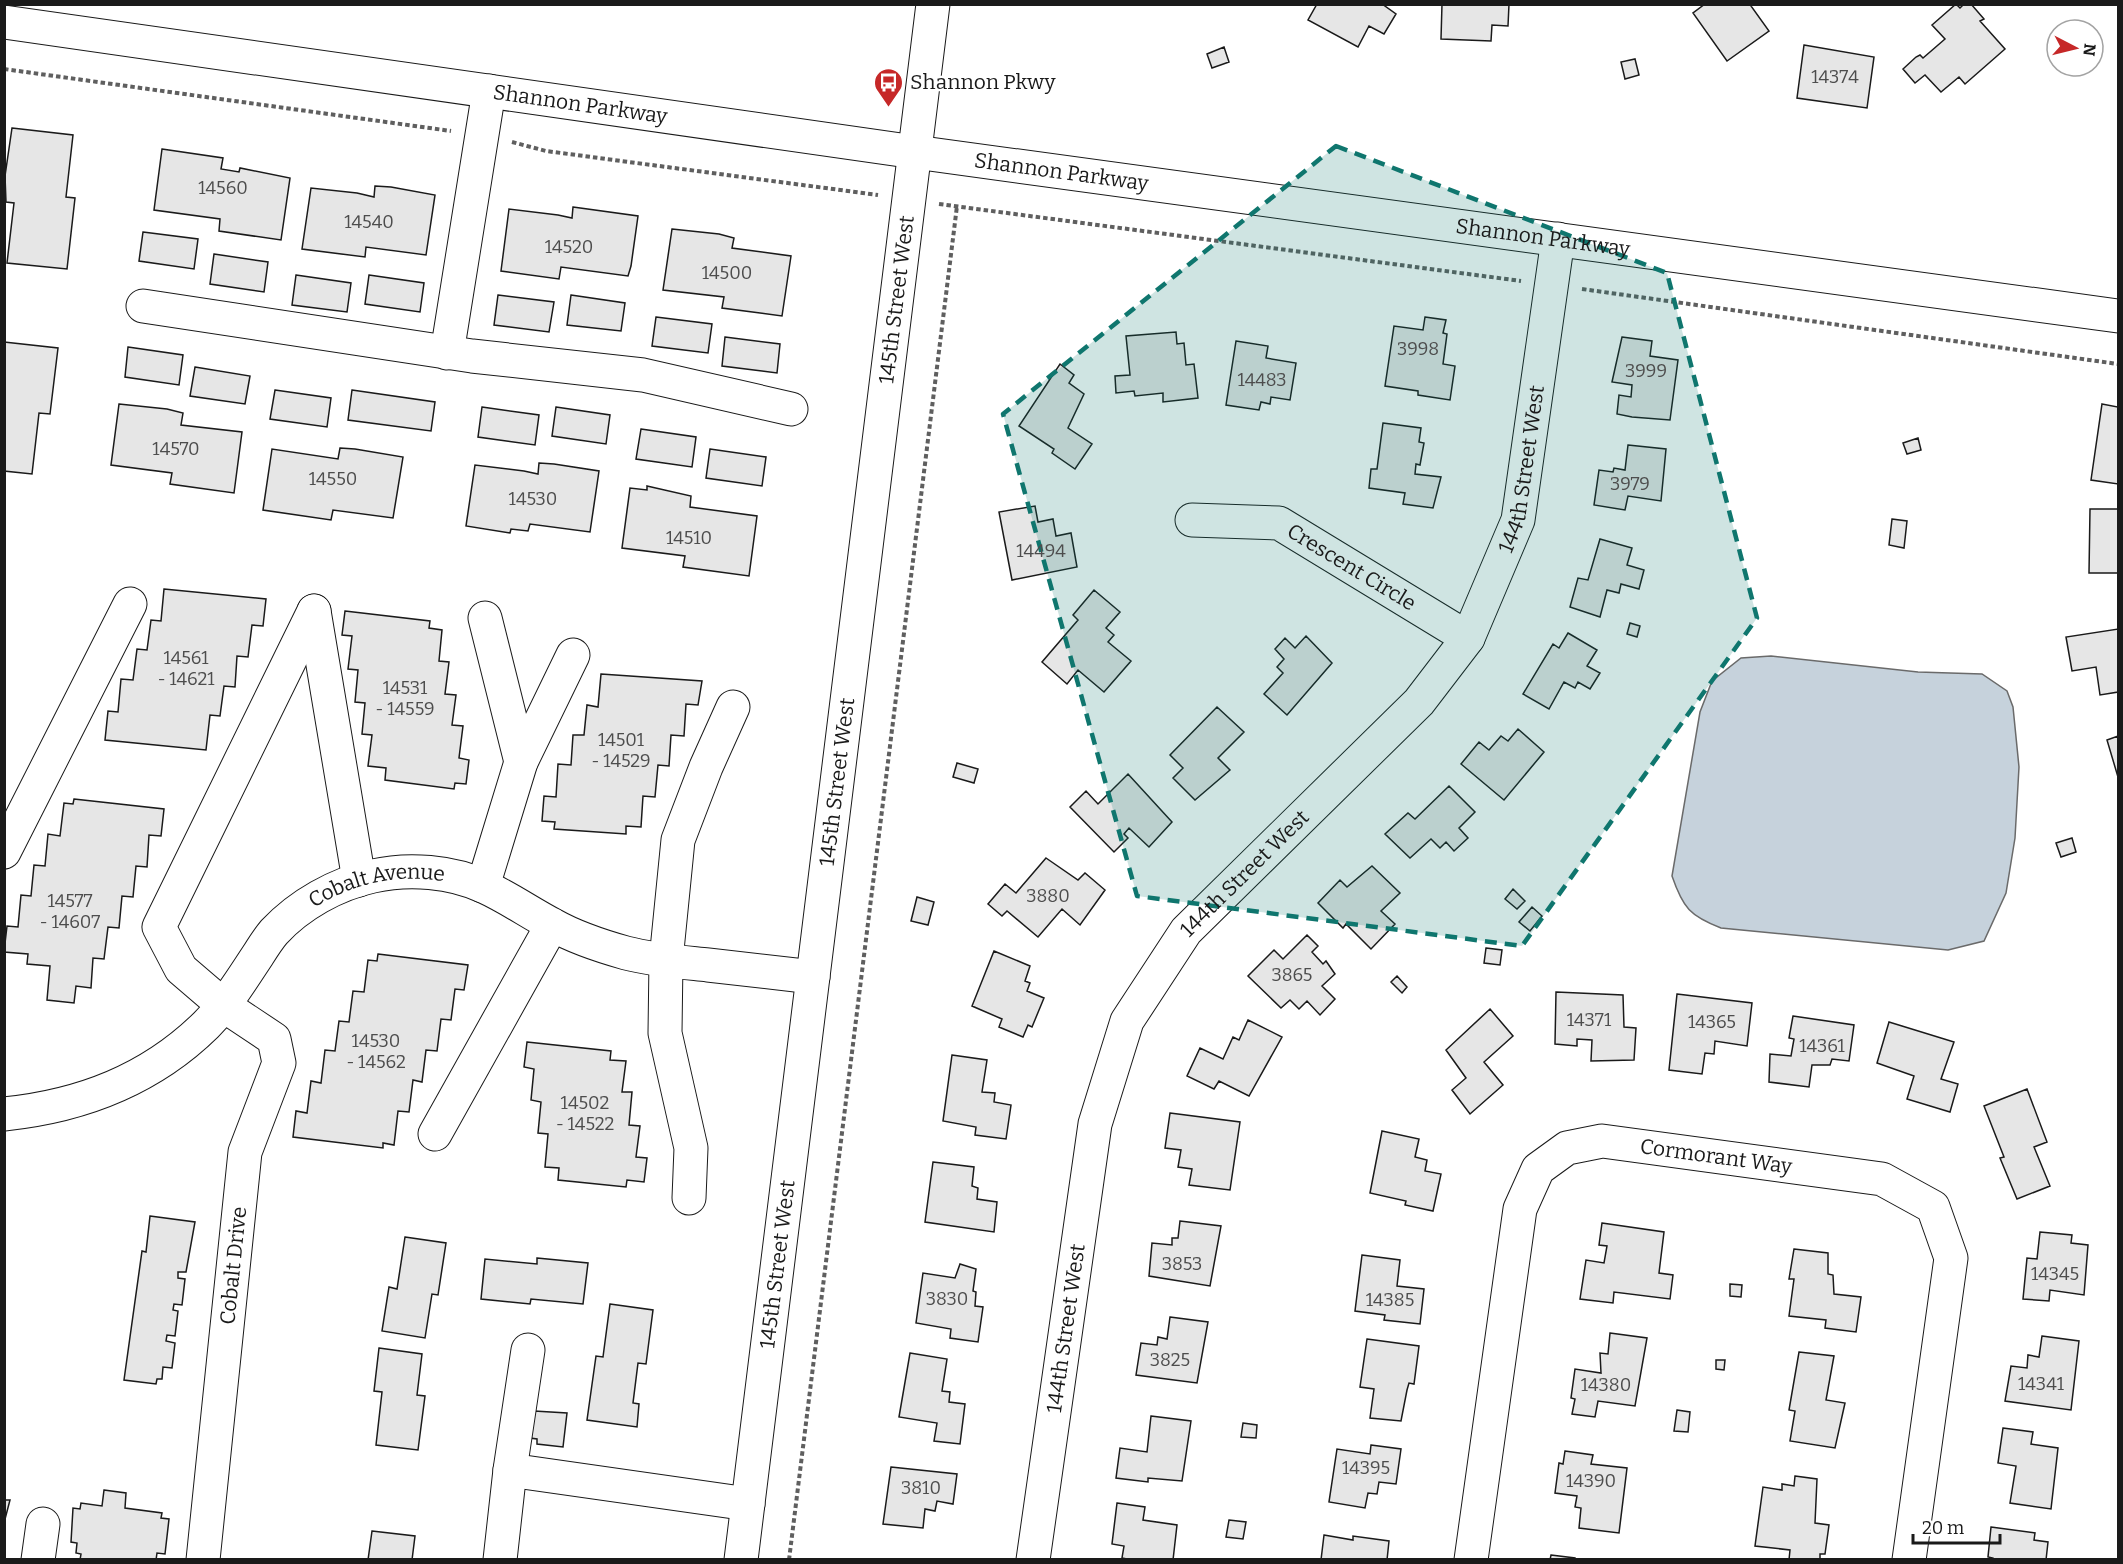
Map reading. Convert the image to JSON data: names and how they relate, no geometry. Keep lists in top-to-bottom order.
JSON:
{
  "streets": {
    "street": [
      "Shannon Parkway",
      "145th Street West",
      "144th Street West",
      "Crescent Circle",
      "Cobalt Avenue",
      "Cormorant Way",
      "Cobalt Drive"
    ]
  },
  "crossings": [
    ["Shannon Parkway", "145th Street West"],
    ["Shannon Parkway", "144th Street West"],
    ["145th Street West", "Cobalt Avenue"],
    ["144th Street West", "Crescent Circle"],
    ["Cobalt Avenue", "Cobalt Drive"]
  ],
  "places": {
    "bus stop": ["Shannon Pkwy"]
  },
  "house_numbers": [
    "14374",
    "14560",
    "14540",
    "14520",
    "14500",
    "3998",
    "3999",
    "14483",
    "14570",
    "14550",
    "3979",
    "14530",
    "14510",
    "14494",
    "14561 - 14621",
    "14531 - 14559",
    "14501 - 14529",
    "3880",
    "14577 - 14607",
    "3865",
    "14371",
    "14365",
    "14530 - 14562",
    "14361",
    "14502 - 14522",
    "3853",
    "14345",
    "3830",
    "14385",
    "3825",
    "14341",
    "14380",
    "14395",
    "14390",
    "3810"
  ],
  "scale_bar": "20 m",
  "north": "right"
}
